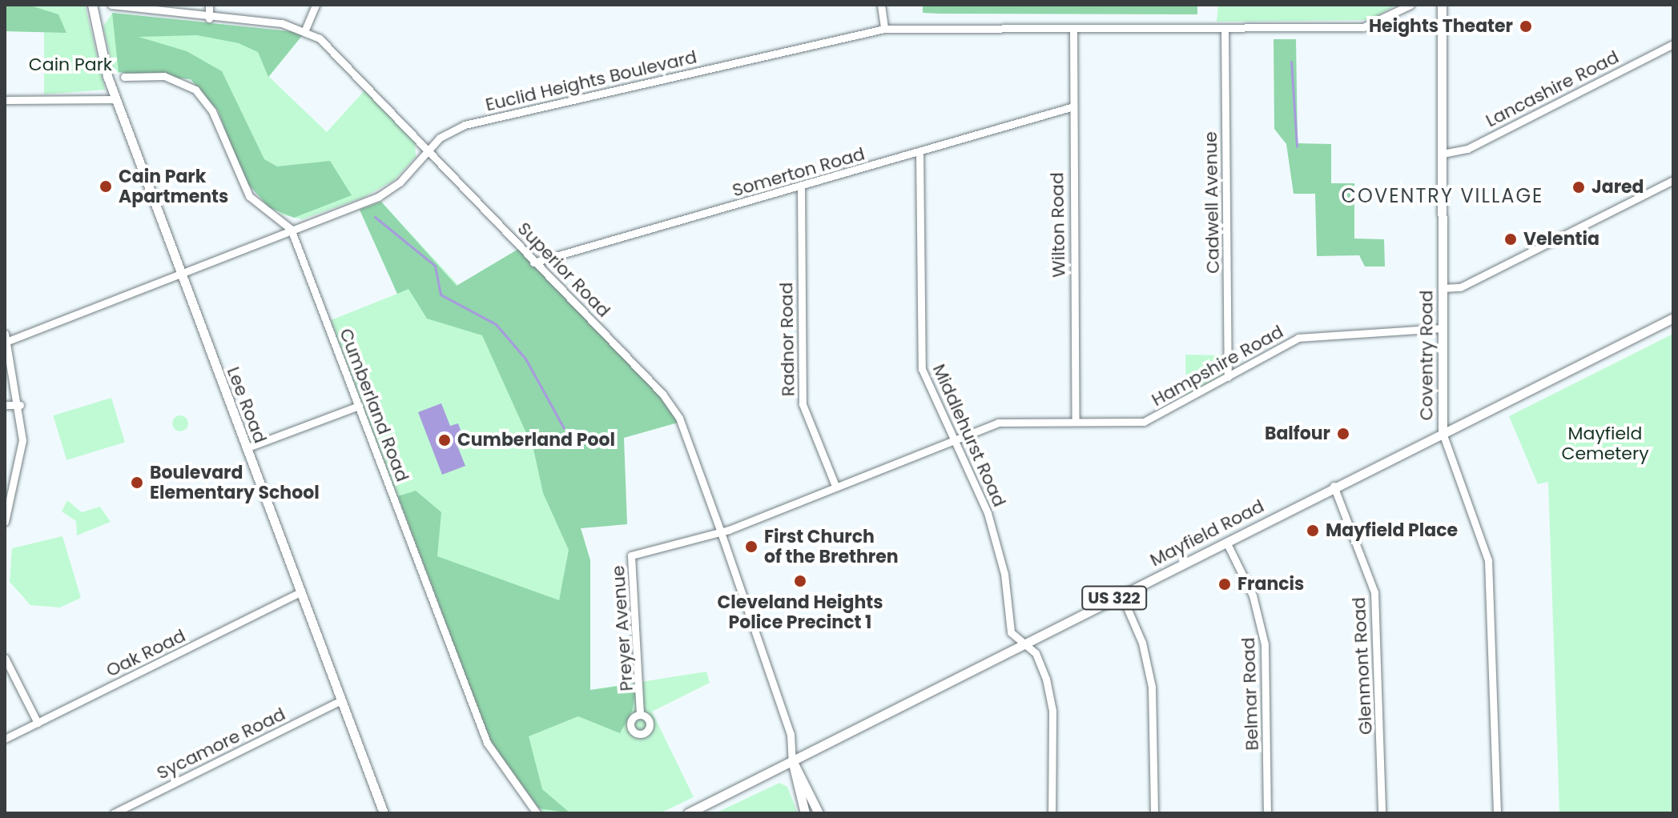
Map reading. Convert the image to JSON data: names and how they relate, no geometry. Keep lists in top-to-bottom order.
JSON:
{
  "streets": {
    "main road": [
      "Superior Road",
      "Coventry Road",
      "Lee Road",
      "Mayfield Road",
      "US 322"
    ],
    "street": [
      "Euclid Heights Boulevard",
      "Lancashire Road",
      "Somerton Road",
      "Cadwell Avenue",
      "Wilton Road",
      "Radnor Road",
      "Hampshire Road",
      "Cumberland Road",
      "Middlehurst Road",
      "Preyer Avenue",
      "Oak Road",
      "Glenmont Road",
      "Belmar Road",
      "Sycamore Road"
    ]
  },
  "crossings": [
    ["Euclid Heights Boulevard", "Cadwell Avenue"],
    ["Euclid Heights Boulevard", "Wilton Road"],
    ["Euclid Heights Boulevard", "Superior Road"],
    ["Euclid Heights Boulevard", "Lee Road"],
    ["Euclid Heights Boulevard", "Cumberland Road"],
    ["Lancashire Road", "Coventry Road"],
    ["Somerton Road", "Wilton Road"],
    ["Somerton Road", "Superior Road"],
    ["Somerton Road", "Radnor Road"],
    ["Somerton Road", "Middlehurst Road"],
    ["Cadwell Avenue", "Hampshire Road"],
    ["Wilton Road", "Hampshire Road"],
    ["Superior Road", "Hampshire Road"],
    ["Superior Road", "Mayfield Road"],
    ["Superior Road", "Preyer Avenue"],
    ["Radnor Road", "Hampshire Road"],
    ["Coventry Road", "Hampshire Road"],
    ["Coventry Road", "Mayfield Road"],
    ["Hampshire Road", "Middlehurst Road"],
    ["Hampshire Road", "Preyer Avenue"],
    ["Lee Road", "Oak Road"],
    ["Lee Road", "Sycamore Road"],
    ["Middlehurst Road", "Mayfield Road"],
    ["Mayfield Road", "Glenmont Road"],
    ["Mayfield Road", "Belmar Road"]
  ],
  "districts": ["COVENTRY VILLAGE"],
  "parks": ["Cain Park", "Mayfield Cemetery"],
  "places": [
    "Heights Theater",
    "Cain Park Apartments",
    "Jared",
    "Velentia",
    "Balfour",
    "Cumberland Pool",
    "Boulevard Elementary School",
    "Mayfield Place",
    "First Church of the Brethren",
    "Cleveland Heights Police Precinct 1",
    "Francis"
  ]
}
